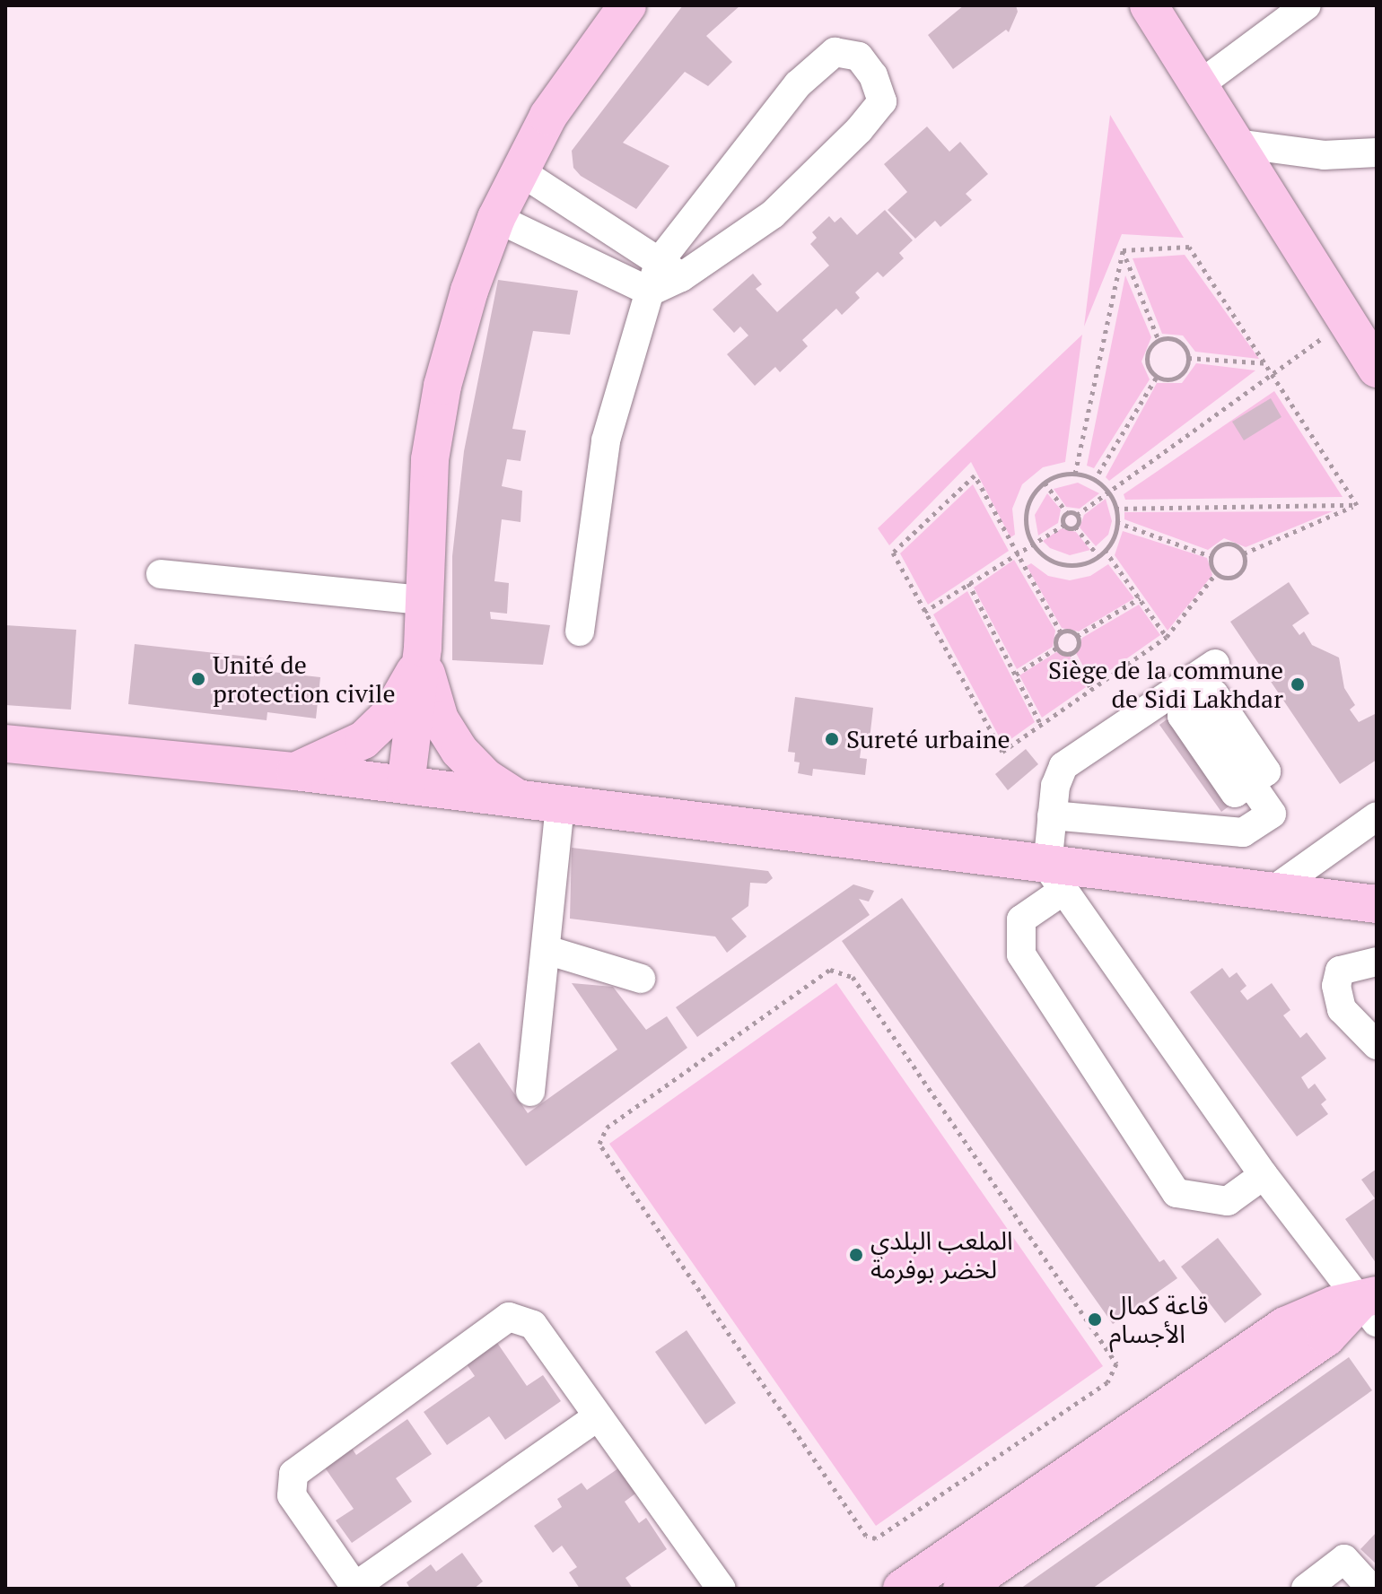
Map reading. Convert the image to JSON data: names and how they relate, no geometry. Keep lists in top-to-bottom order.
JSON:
{
  "places": [
    "Unité de protection civile",
    "Siège de la commune de Sidi Lakhdar",
    "Sureté urbaine",
    "الملعب البلدي لخضر بوفرمة",
    "قاعة كمال الأجسام"
  ]
}
